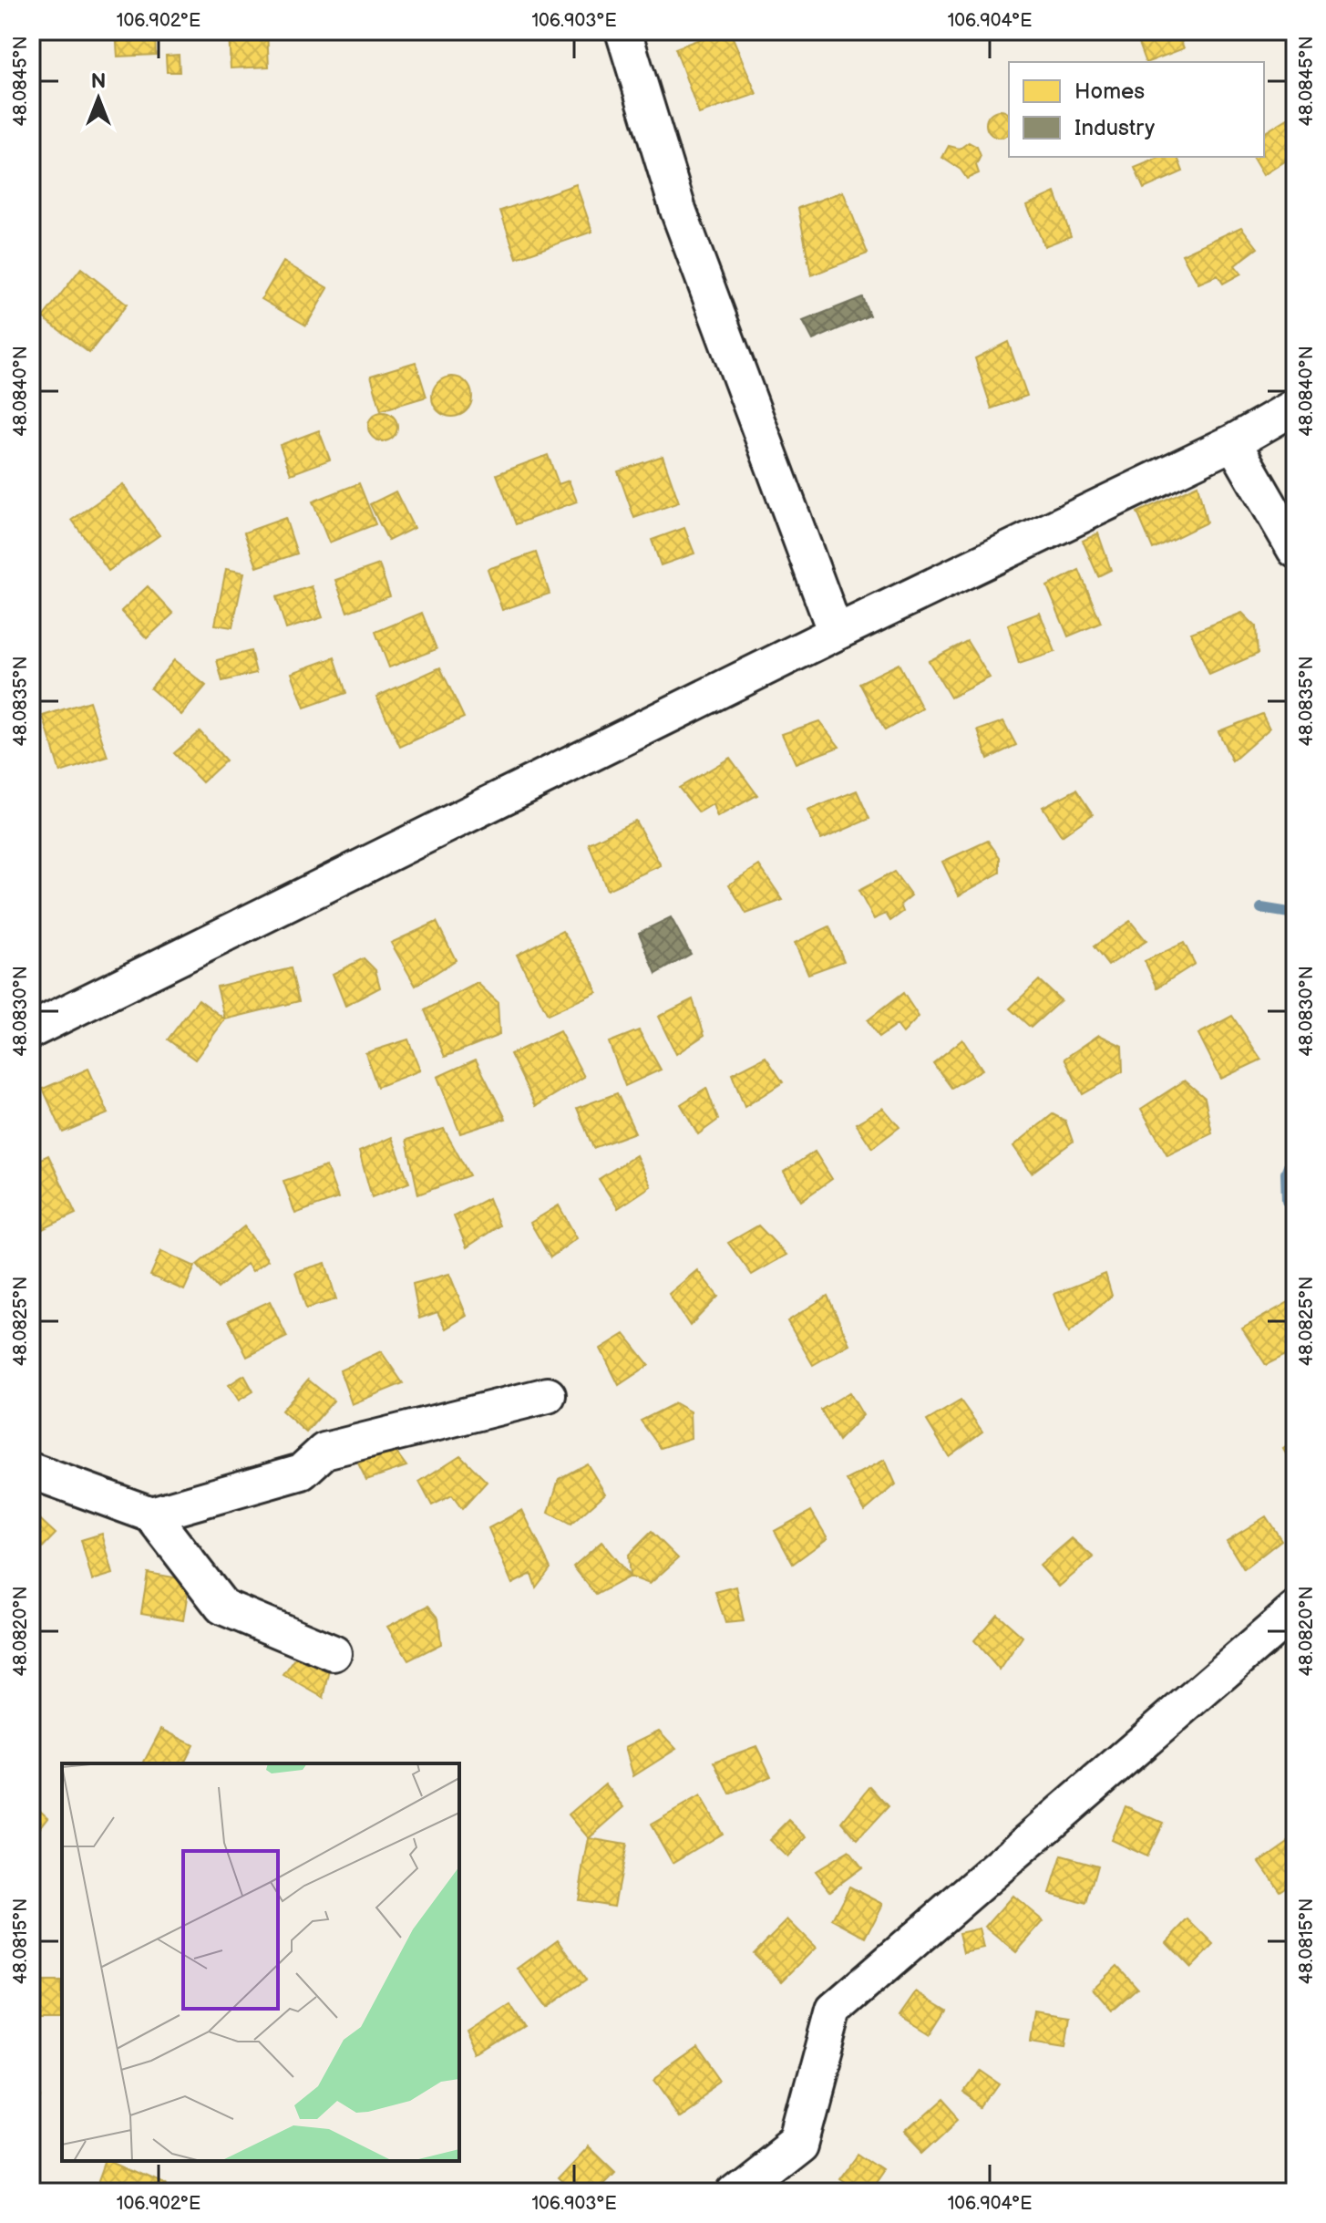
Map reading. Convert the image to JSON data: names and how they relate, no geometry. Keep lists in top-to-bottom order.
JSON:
{
  "legend": ["Homes", "Industry"],
  "north": "top",
  "coordinates": [
    "106.902°E",
    "106.903°E",
    "106.904°E",
    "48.0845°N",
    "48.0840°N",
    "48.0835°N",
    "48.0830°N",
    "48.0825°N",
    "48.0820°N",
    "48.0815°N"
  ]
}
